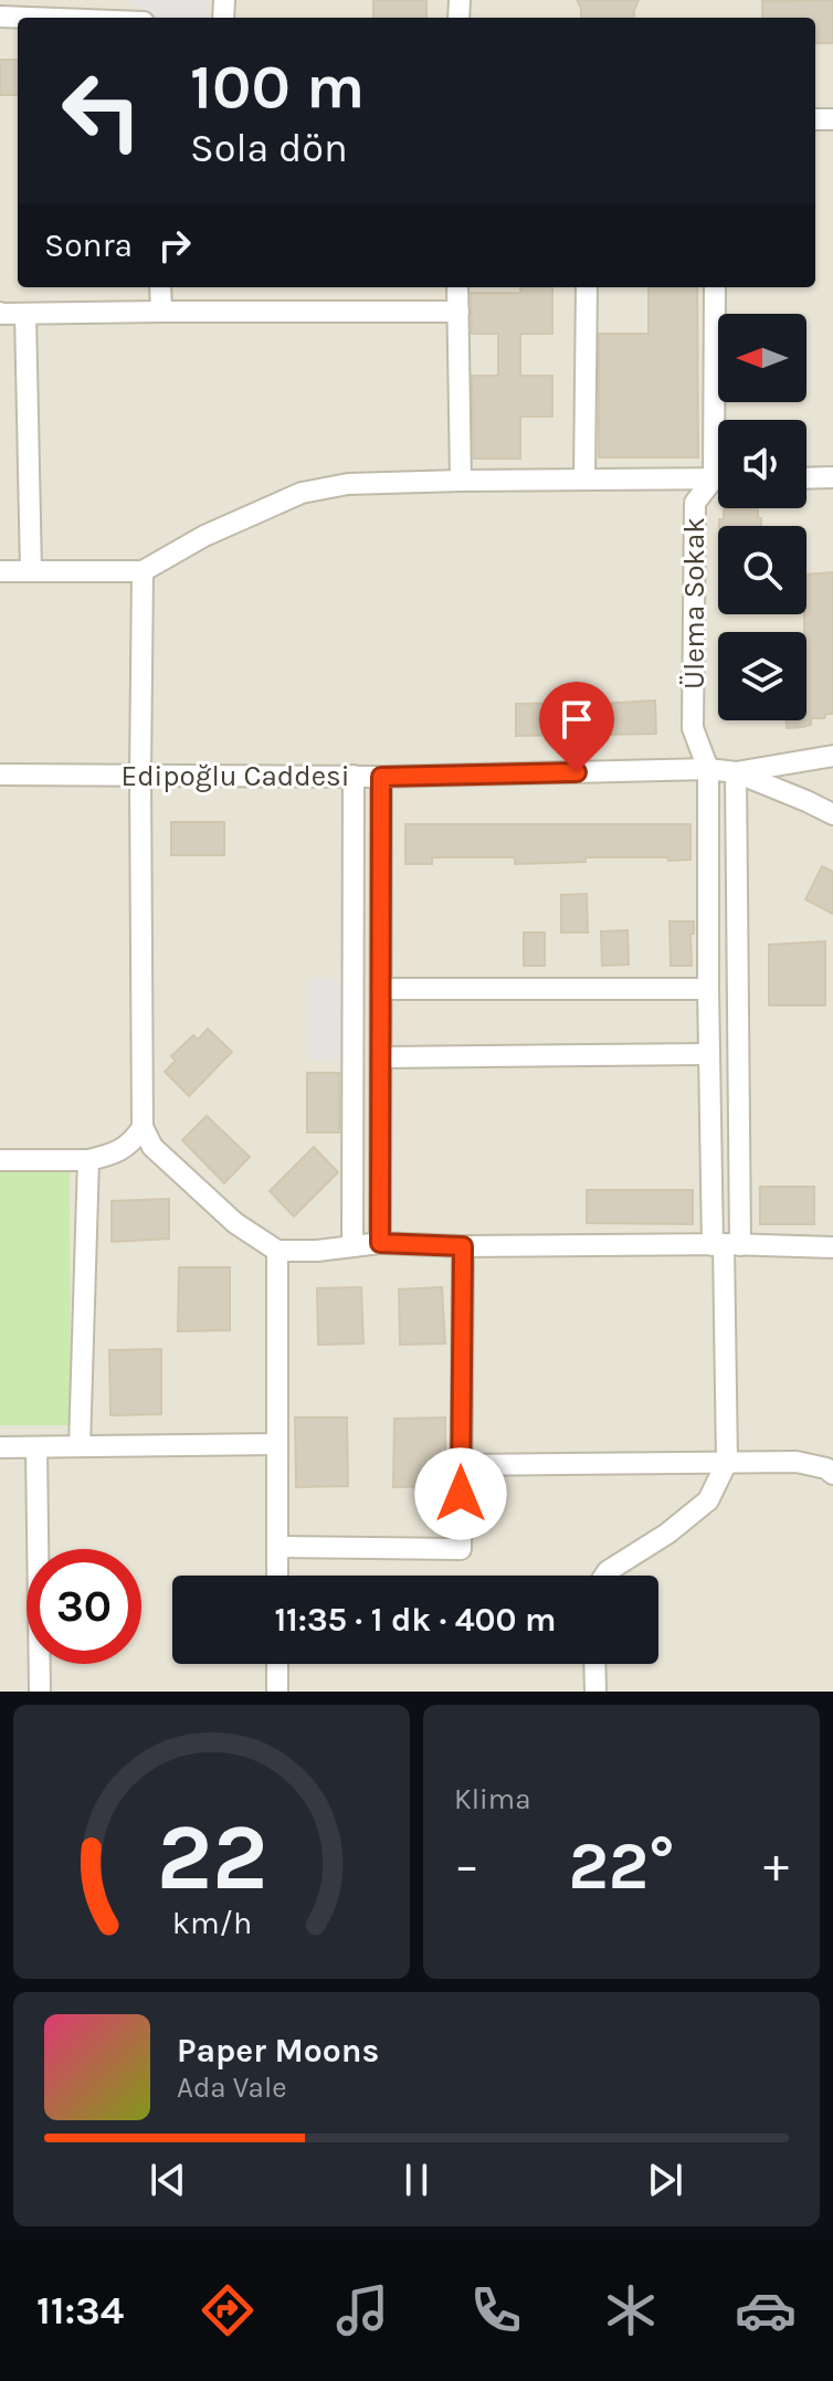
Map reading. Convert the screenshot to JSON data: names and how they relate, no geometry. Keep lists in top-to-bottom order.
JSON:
{
  "streets": {
    "street": ["Ülema Sokak", "Edipoğlu Caddesi"]
  },
  "crossings": [
    ["Ülema Sokak", "Edipoğlu Caddesi"]
  ],
  "north": "left",
  "page": {
    "turn": ["100 m", "Sola dön"],
    "then": "Sonra",
    "limit": "30",
    "trip": "11:35 · 1 dk · 400 m",
    "tile": "Klima",
    "heat": ["−", "22°", "+"],
    "song": ["Paper Moons", "Ada Vale"],
    "tabs": "11:34",
    "gauge": ["22", "km/h"]
  }
}
